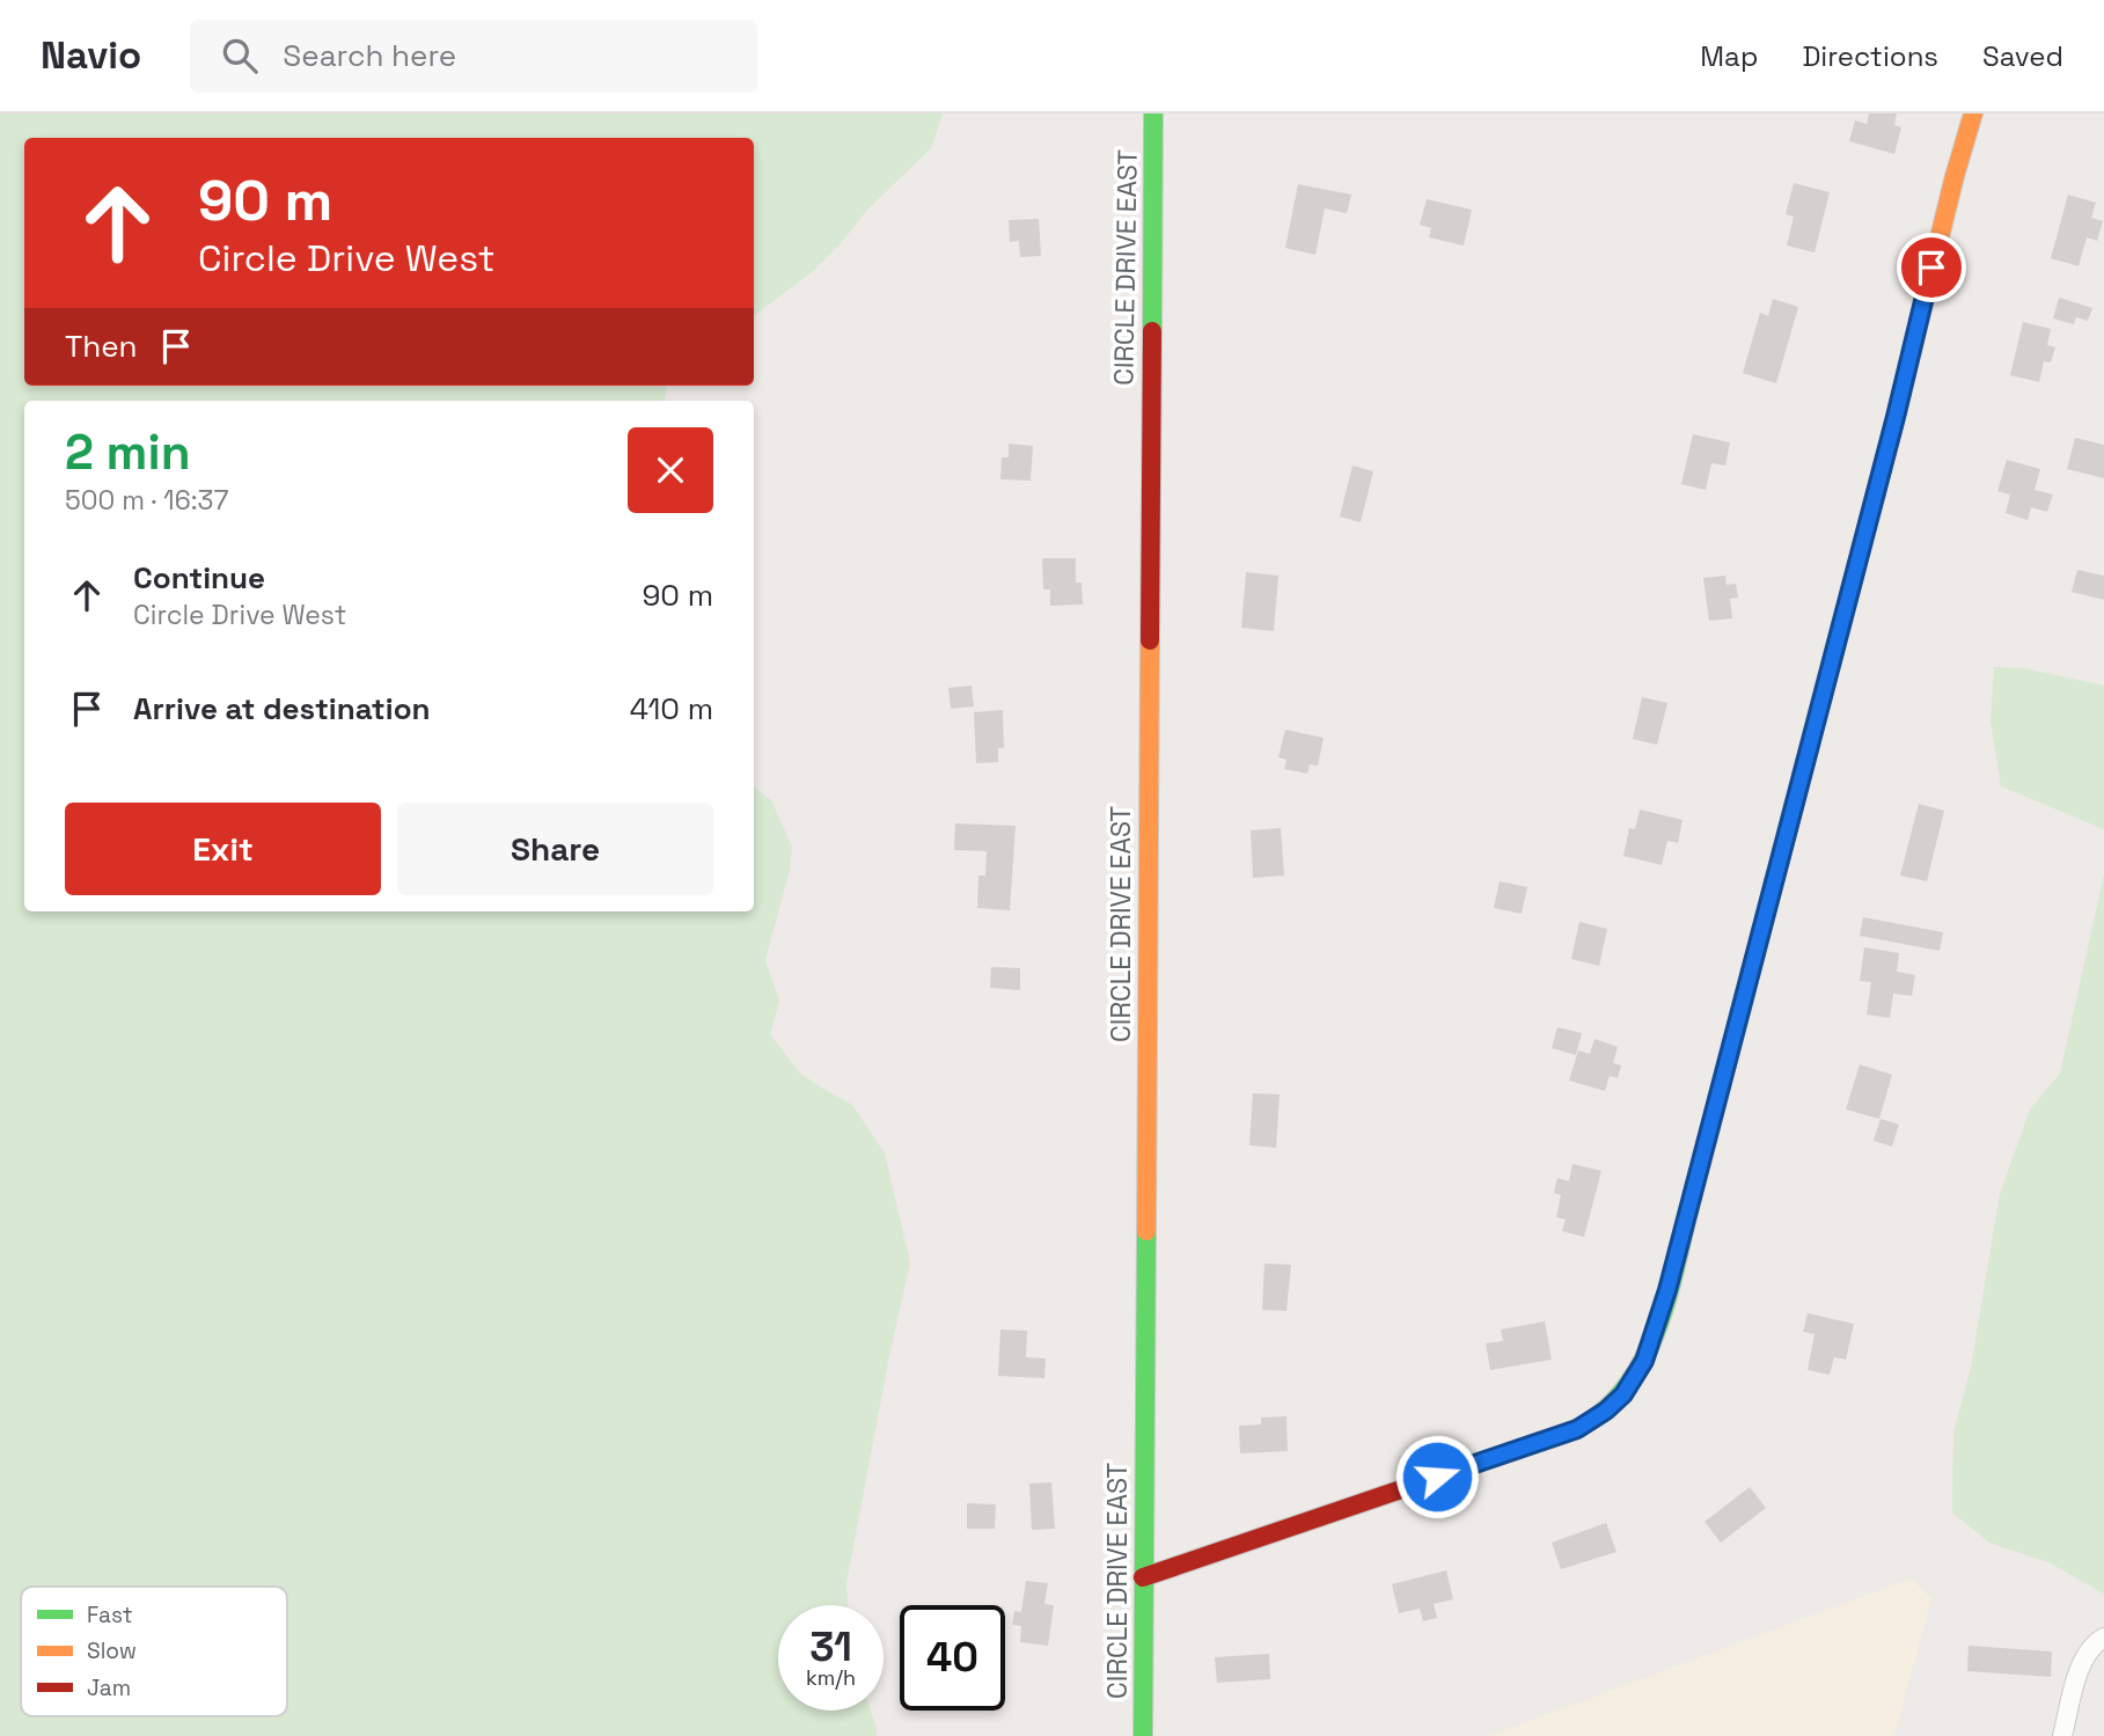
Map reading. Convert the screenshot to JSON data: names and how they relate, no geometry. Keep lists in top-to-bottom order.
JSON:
{
  "streets": {
    "street": ["CIRCLE DRIVE EAST"]
  },
  "legend": ["Fast", "Slow", "Jam"],
  "page": {
    "header": "Navio",
    "search": "Search here",
    "nav": ["Map", "Directions", "Saved"],
    "turn": ["90 m", "Circle Drive West"],
    "then": "Then",
    "heading": ["2 min", "500 m · 16:37"],
    "list": [
      {
        "name": "Continue",
        "note": "Circle Drive West",
        "value": "90 m"
      },
      {
        "name": "Arrive at destination",
        "value": "410 m"
      }
    ],
    "buttons": ["Exit", "Share"],
    "speed": "31 km/h",
    "limit": "40"
  }
}
